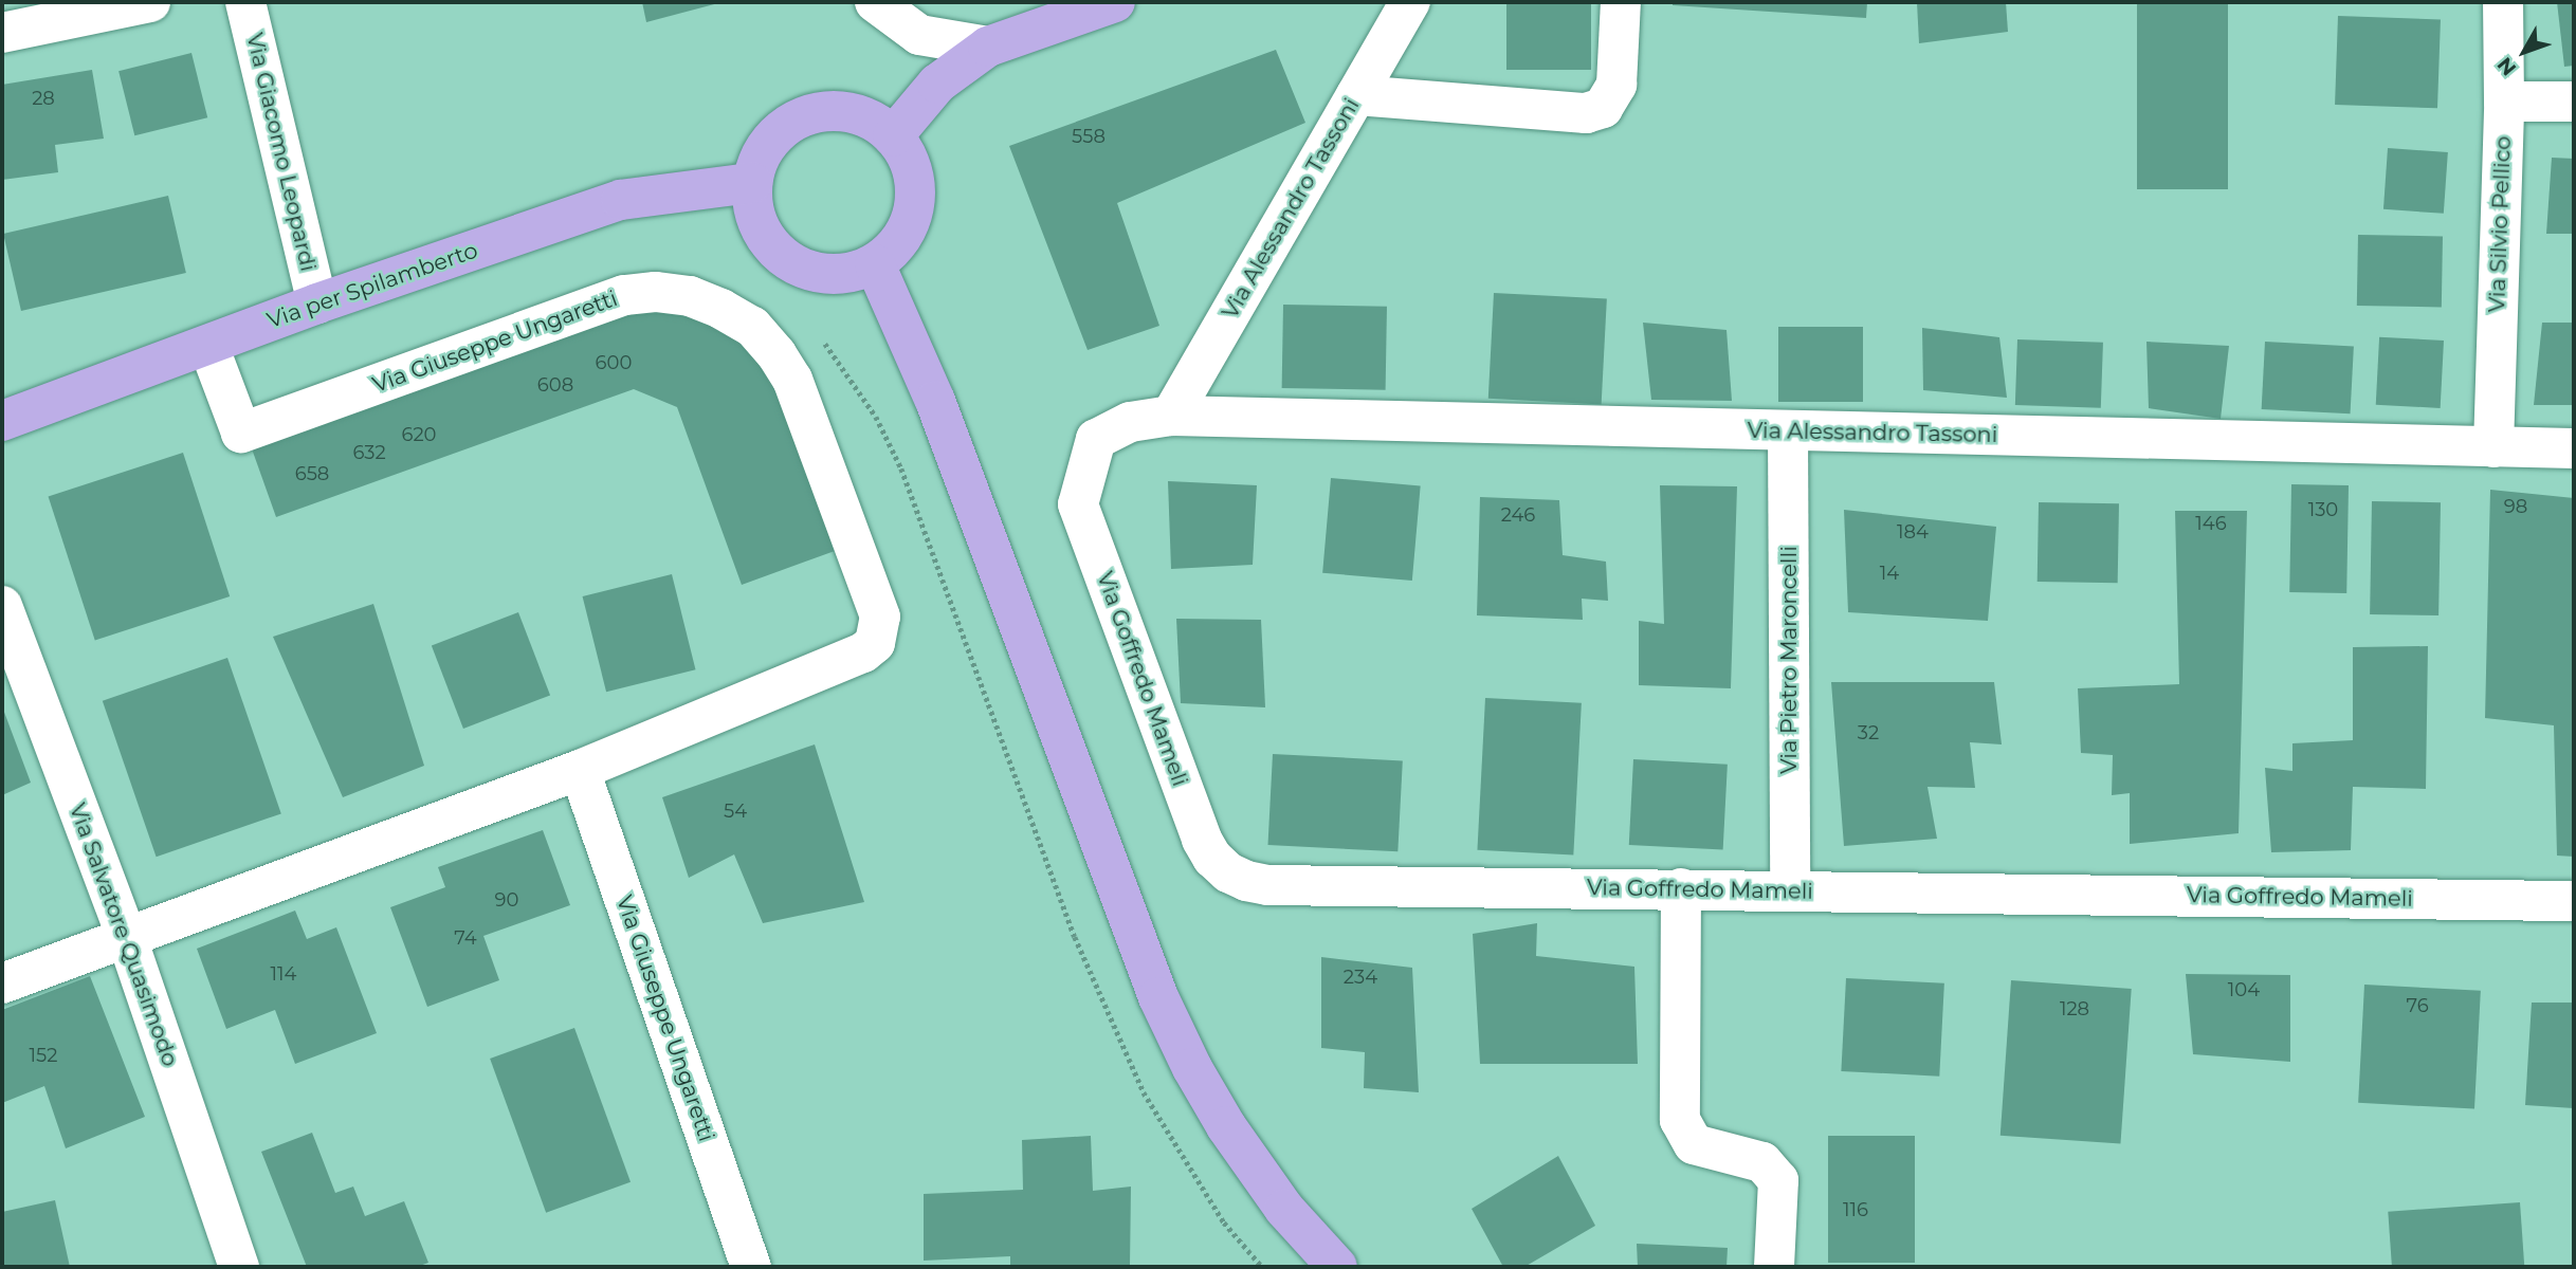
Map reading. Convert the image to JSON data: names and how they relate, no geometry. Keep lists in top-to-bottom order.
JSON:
{
  "streets": {
    "main road": ["Via per Spilamberto"],
    "street": [
      "Via Giacomo Leopardi",
      "Via Alessandro Tassoni",
      "Via Silvio Pellico",
      "Via Giuseppe Ungaretti",
      "Via Pietro Maroncelli",
      "Via Goffredo Mameli",
      "Via Salvatore Quasimodo"
    ]
  },
  "crossings": [
    ["Via Giacomo Leopardi", "Via per Spilamberto"],
    ["Via Alessandro Tassoni", "Via Silvio Pellico"],
    ["Via Alessandro Tassoni", "Via Pietro Maroncelli"],
    ["Via Alessandro Tassoni", "Via Goffredo Mameli"],
    ["Via per Spilamberto", "Via Giuseppe Ungaretti"],
    ["Via Giuseppe Ungaretti", "Via Salvatore Quasimodo"],
    ["Via Pietro Maroncelli", "Via Goffredo Mameli"]
  ],
  "house_numbers": [
    "28",
    "558",
    "600",
    "608",
    "620",
    "632",
    "658",
    "98",
    "130",
    "246",
    "146",
    "184",
    "14",
    "32",
    "54",
    "90",
    "74",
    "114",
    "234",
    "104",
    "76",
    "128",
    "152",
    "116"
  ],
  "north": "bottom left"
}
